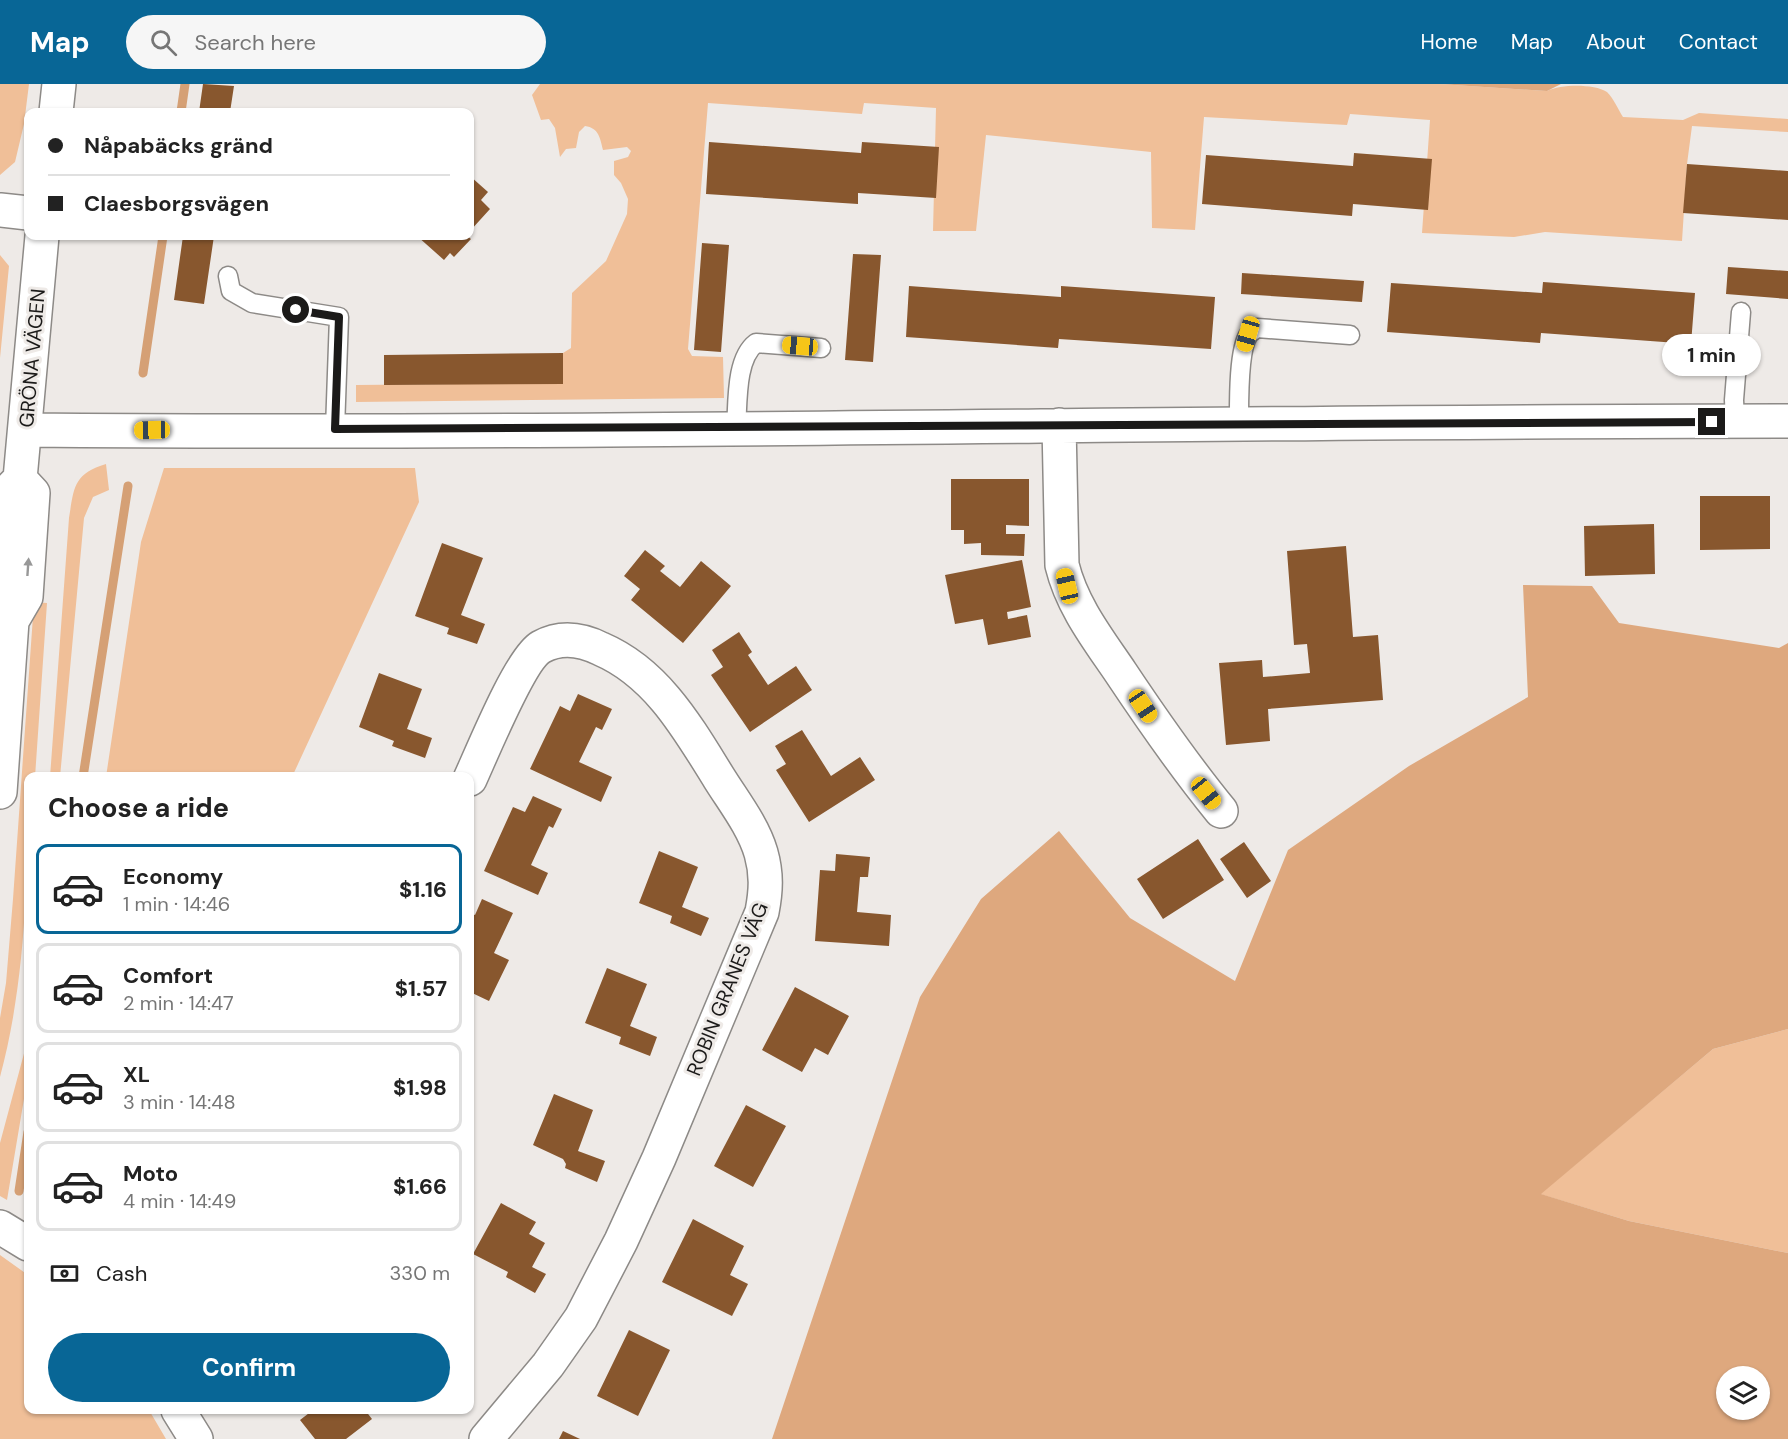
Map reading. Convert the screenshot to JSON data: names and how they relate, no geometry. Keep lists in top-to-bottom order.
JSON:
{
  "streets": {
    "street": ["GRÖNA VÄGEN", "ROBIN GRANES VÄG"]
  },
  "page": {
    "header": "Map",
    "search": "Search here",
    "nav": [
      "Home",
      "Map",
      "About",
      "Contact"
    ],
    "banner": ["Nåpabäcks gränd", "Claesborgsvägen"],
    "bubble": "1 min",
    "heading": "Choose a ride",
    "list": [
      {
        "name": "Economy",
        "note": "1 min · 14:46",
        "value": "$1.16"
      },
      {
        "name": "Comfort",
        "note": "2 min · 14:47",
        "value": "$1.57"
      },
      {
        "name": "XL",
        "note": "3 min · 14:48",
        "value": "$1.98"
      },
      {
        "name": "Moto",
        "note": "4 min · 14:49",
        "value": "$1.66"
      }
    ],
    "pay": ["Cash", "330 m"],
    "buttons": "Confirm"
  }
}
